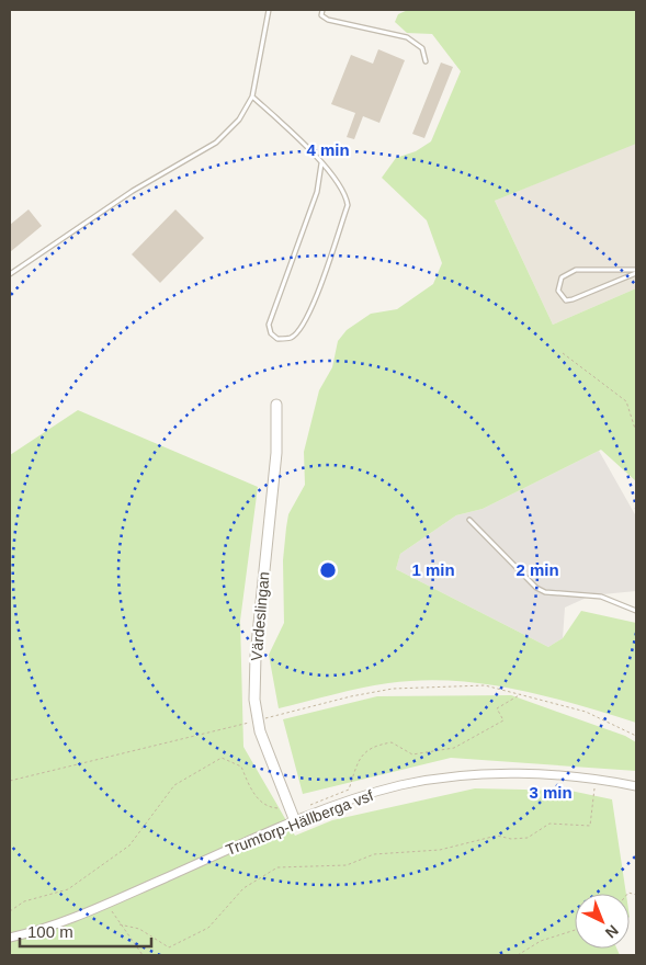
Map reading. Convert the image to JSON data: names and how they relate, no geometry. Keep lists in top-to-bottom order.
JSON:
{
  "streets": {
    "street": ["Värdeslingan", "Trumtorp-Hällberga vsf"]
  },
  "crossings": [
    ["Värdeslingan", "Trumtorp-Hällberga vsf"]
  ],
  "scale_bar": "100 m",
  "north": "bottom right",
  "rings": [
    "4 min",
    "1 min",
    "2 min",
    "3 min"
  ]
}
